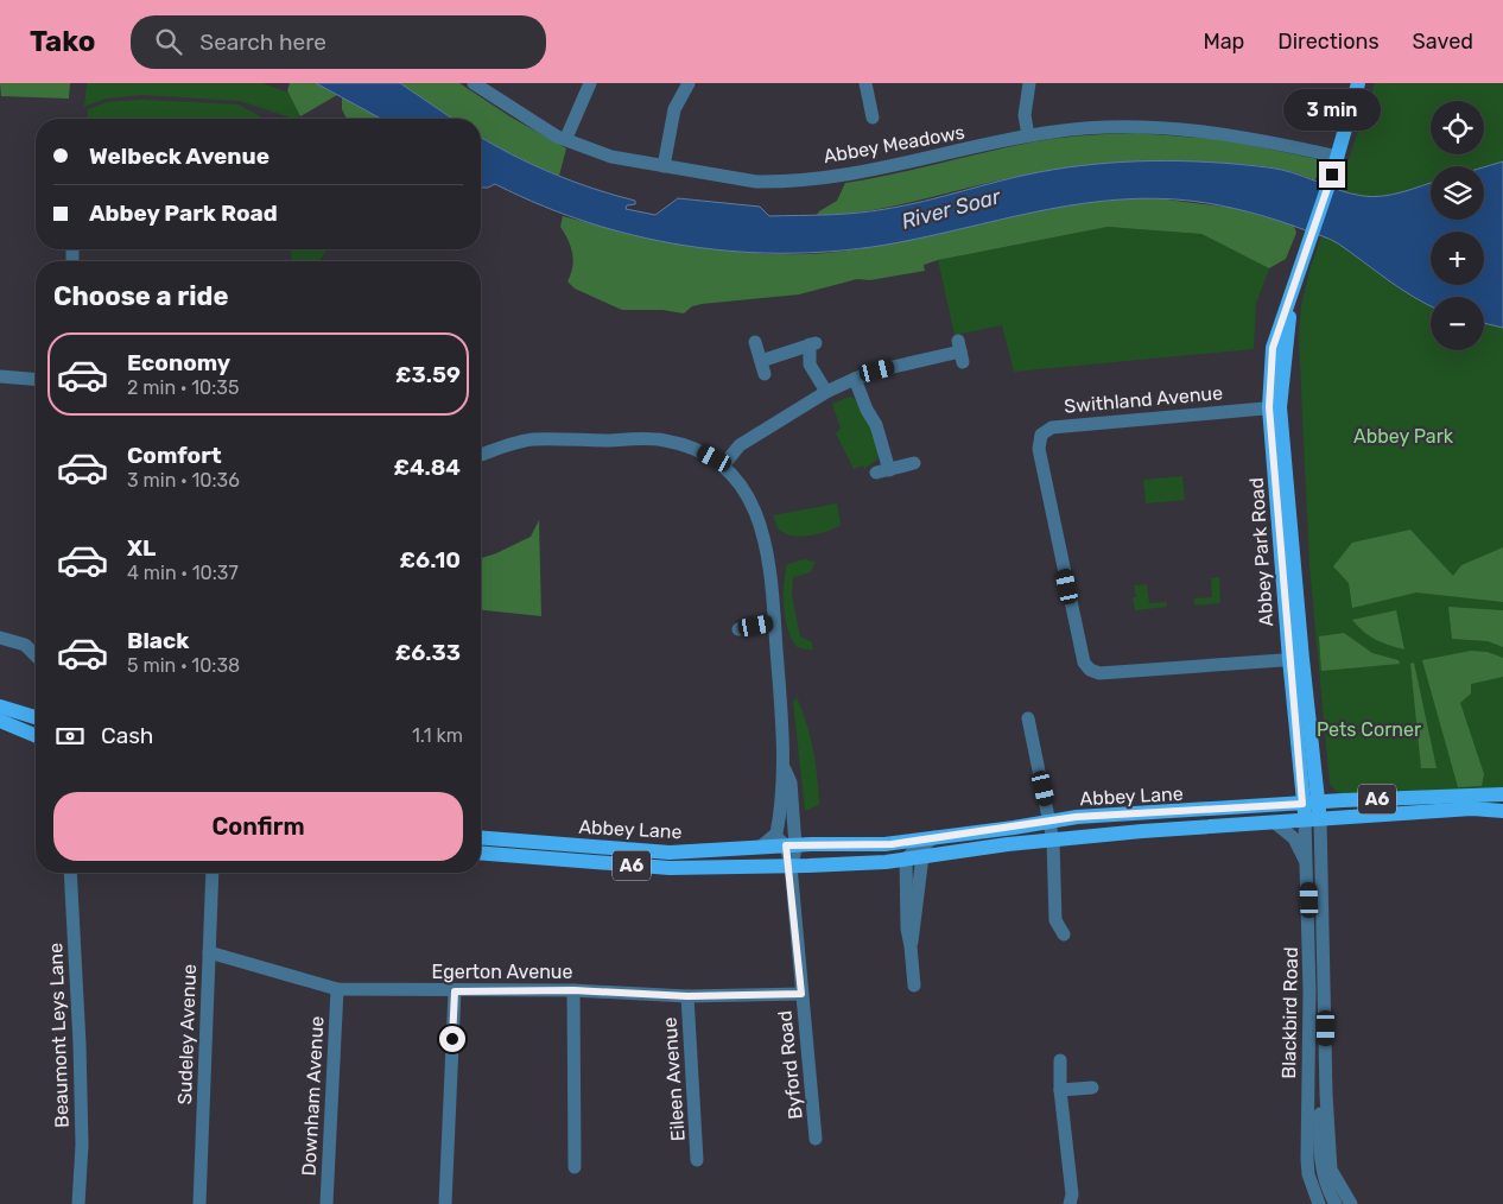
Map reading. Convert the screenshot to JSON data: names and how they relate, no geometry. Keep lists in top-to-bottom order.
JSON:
{
  "streets": {
    "main road": ["Abbey Park Road", "Abbey Lane", "A6"],
    "street": [
      "Abbey Meadows",
      "Swithland Avenue",
      "Egerton Avenue",
      "Blackbird Road",
      "Sudeley Avenue",
      "Beaumont Leys Lane",
      "Byford Road",
      "Eileen Avenue",
      "Downham Avenue"
    ]
  },
  "crossings": [
    ["Abbey Meadows", "Abbey Park Road"],
    ["Swithland Avenue", "Abbey Park Road"],
    ["Abbey Park Road", "Abbey Lane"],
    ["Abbey Park Road", "A6"],
    ["Abbey Park Road", "Blackbird Road"],
    ["Abbey Lane", "A6"],
    ["Abbey Lane", "Blackbird Road"],
    ["Abbey Lane", "Byford Road"],
    ["A6", "Blackbird Road"],
    ["Egerton Avenue", "Sudeley Avenue"],
    ["Egerton Avenue", "Byford Road"],
    ["Egerton Avenue", "Eileen Avenue"],
    ["Egerton Avenue", "Downham Avenue"]
  ],
  "water": ["River Soar"],
  "parks": ["Abbey Park", "Pets Corner"],
  "page": {
    "header": "Tako",
    "search": "Search here",
    "nav": ["Map", "Directions", "Saved"],
    "bubble": "3 min",
    "map_buttons": ["+", "−"],
    "banner": ["Welbeck Avenue", "Abbey Park Road"],
    "heading": "Choose a ride",
    "list": [
      {
        "name": "Economy",
        "note": "2 min · 10:35",
        "value": "£3.59"
      },
      {
        "name": "Comfort",
        "note": "3 min · 10:36",
        "value": "£4.84"
      },
      {
        "name": "XL",
        "note": "4 min · 10:37",
        "value": "£6.10"
      },
      {
        "name": "Black",
        "note": "5 min · 10:38",
        "value": "£6.33"
      }
    ],
    "pay": ["Cash", "1.1 km"],
    "buttons": "Confirm"
  }
}
